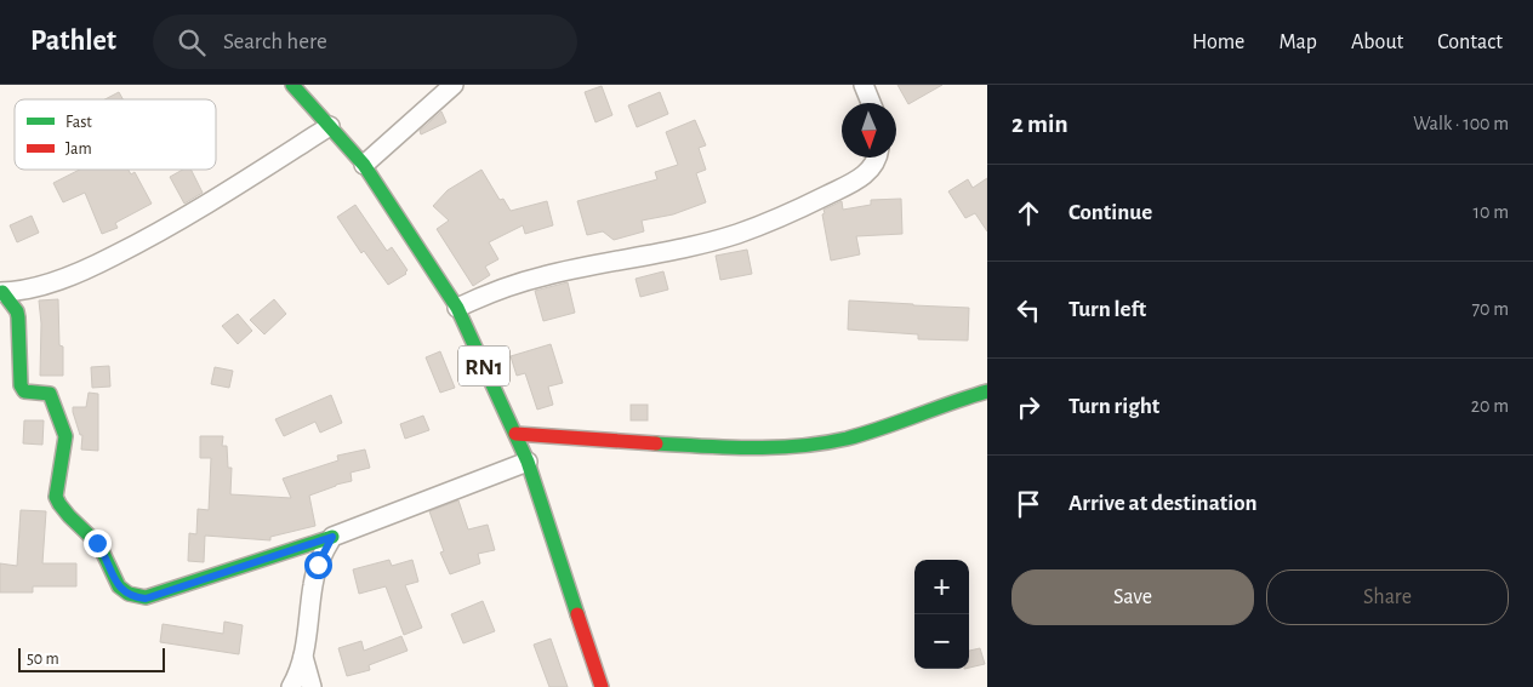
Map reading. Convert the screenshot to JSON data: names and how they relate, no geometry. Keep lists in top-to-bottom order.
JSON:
{
  "streets": {
    "main road": ["RN1"]
  },
  "legend": ["Fast", "Jam"],
  "scale_bar": "50 m",
  "north": "bottom",
  "page": {
    "header": "Pathlet",
    "search": "Search here",
    "nav": [
      "Home",
      "Map",
      "About",
      "Contact"
    ],
    "heading": ["2 min", "Walk · 100 m"],
    "list": [
      ["Continue", "10 m"],
      ["Turn left", "70 m"],
      ["Turn right", "20 m"],
      "Arrive at destination"
    ],
    "buttons": ["Save", "Share"],
    "map_buttons": ["+", "−"],
    "scale": "50 m"
  }
}
